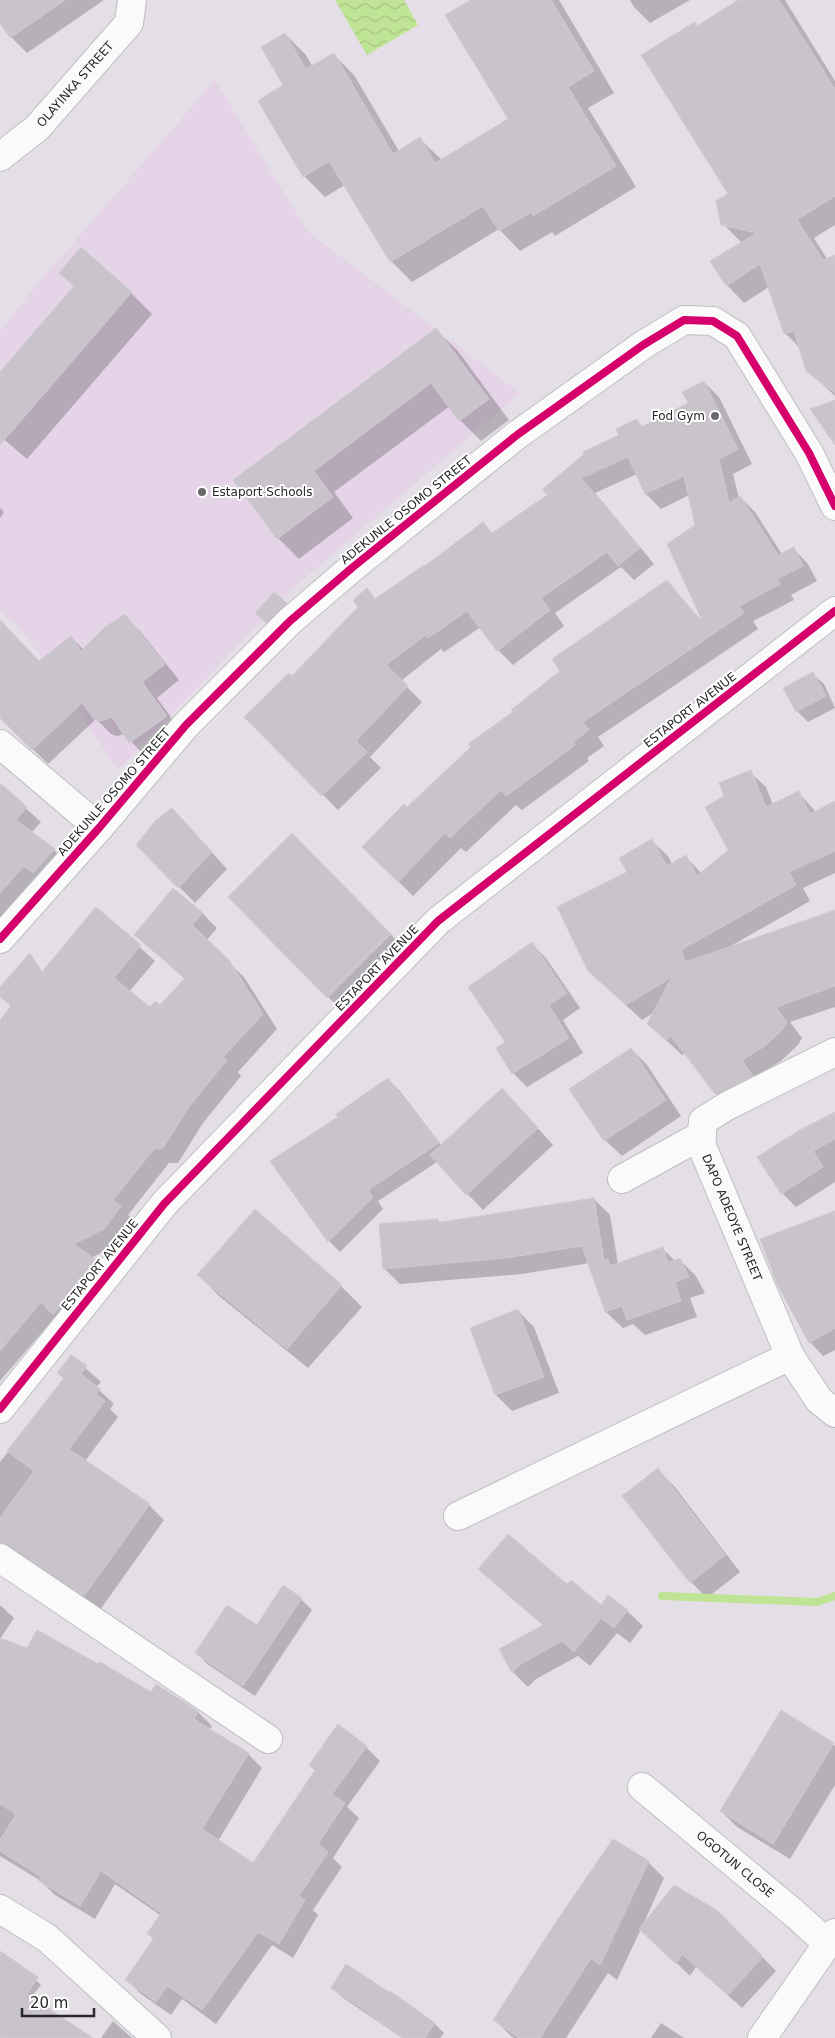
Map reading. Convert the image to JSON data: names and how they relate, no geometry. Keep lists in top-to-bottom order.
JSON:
{
  "streets": {
    "street": [
      "OLAYINKA STREET",
      "ADEKUNLE OSOMO STREET",
      "ESTAPORT AVENUE",
      "DAPO ADEOYE STREET",
      "OGOTUN CLOSE"
    ]
  },
  "places": ["Fod Gym", "Estaport Schools"],
  "scale_bar": "20 m"
}
